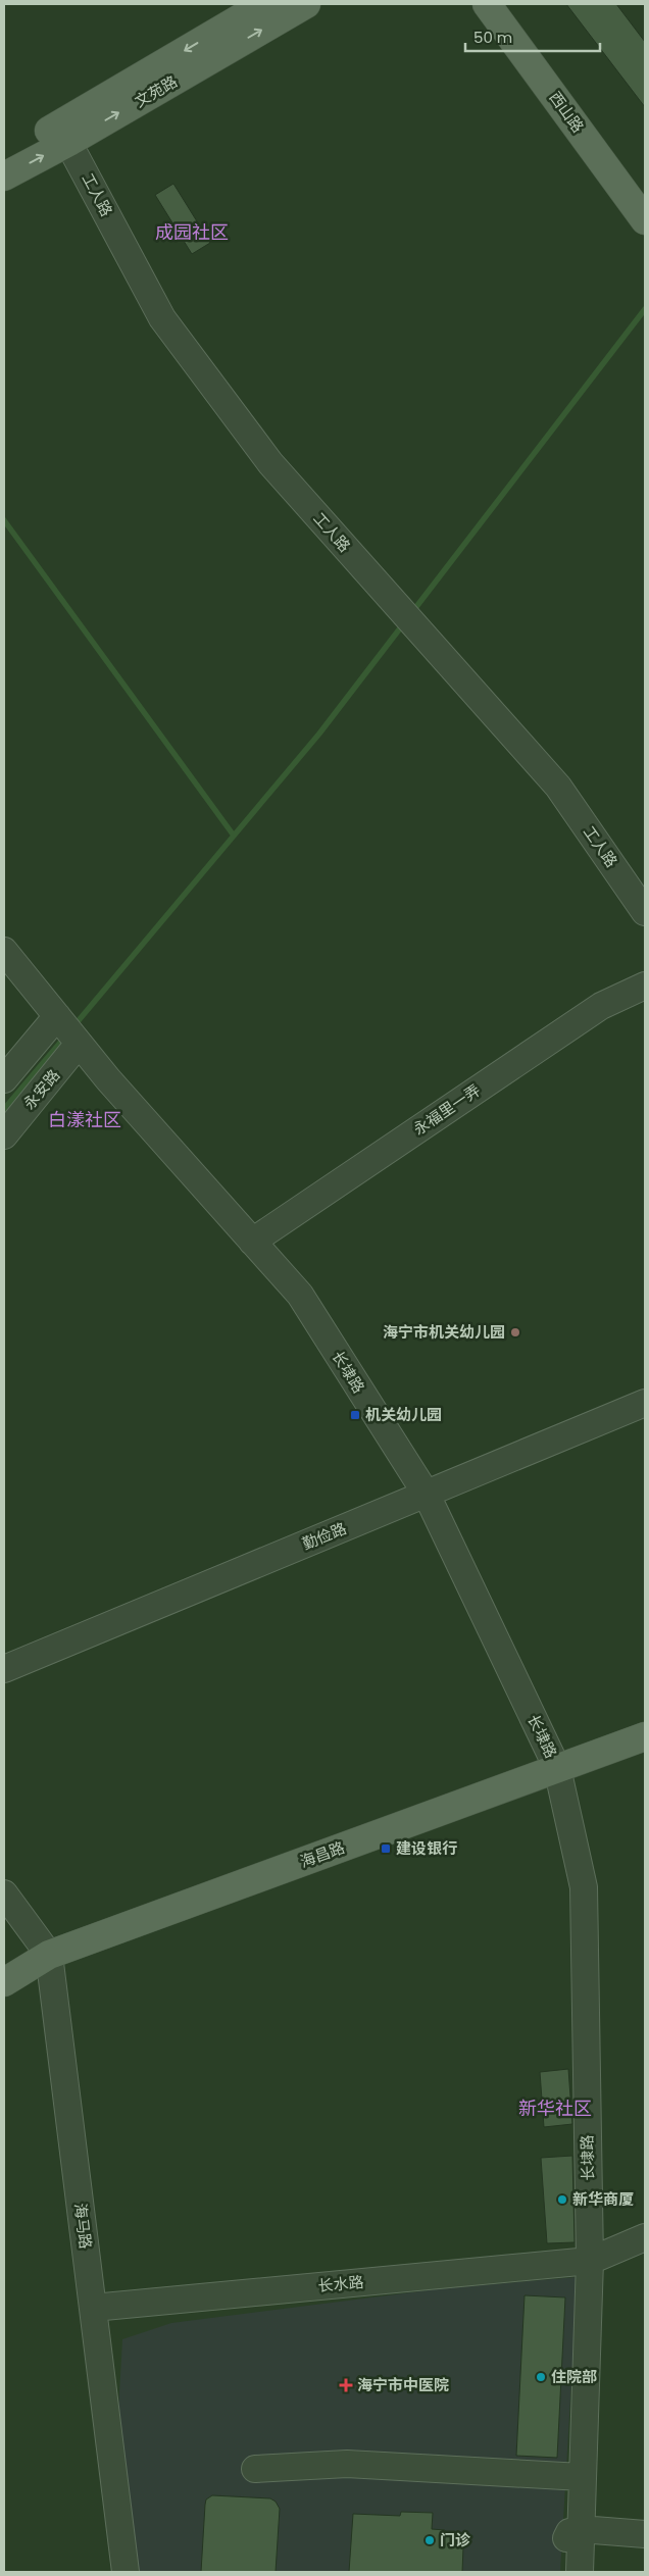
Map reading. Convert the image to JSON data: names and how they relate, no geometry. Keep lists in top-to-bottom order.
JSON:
{
  "streets": {
    "main road": ["文苑路", "西山路", "海昌路"],
    "street": [
      "工人路",
      "永安路",
      "永福里一弄",
      "长埭路",
      "勤俭路",
      "海马路",
      "长水路"
    ]
  },
  "crossings": [
    ["文苑路", "工人路"],
    ["永安路", "长埭路"],
    ["永福里一弄", "长埭路"],
    ["长埭路", "勤俭路"],
    ["长埭路", "海昌路"],
    ["长埭路", "长水路"],
    ["海昌路", "海马路"],
    ["海马路", "长水路"]
  ],
  "districts": ["成园社区", "白漾社区", "新华社区"],
  "places": {
    "other": [
      "海宁市机关幼儿园",
      "新华商厦",
      "住院部",
      "门诊"
    ],
    "transit": ["机关幼儿园", "建设银行"],
    "health": ["海宁市中医院"]
  },
  "scale_bar": "50 m"
}
